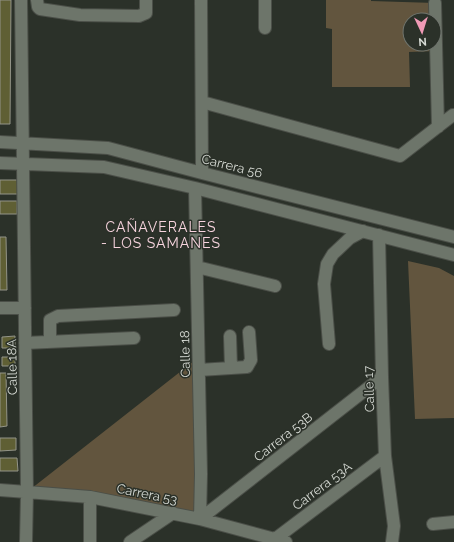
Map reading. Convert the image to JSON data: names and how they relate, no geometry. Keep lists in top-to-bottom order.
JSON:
{
  "streets": {
    "street": [
      "Carrera 56",
      "Calle 18",
      "Calle 18A",
      "Calle 17",
      "Carrera 53B",
      "Carrera 53A",
      "Carrera 53"
    ]
  },
  "crossings": [
    ["Carrera 56", "Calle 18A"],
    ["Calle 18", "Carrera 53B"],
    ["Calle 18", "Carrera 53"],
    ["Calle 18A", "Carrera 53"],
    ["Calle 17", "Carrera 53B"],
    ["Calle 17", "Carrera 53A"],
    ["Carrera 53B", "Carrera 53"],
    ["Carrera 53A", "Carrera 53"]
  ],
  "districts": ["CAÑAVERALES - LOS SAMANES"],
  "north": "bottom"
}
